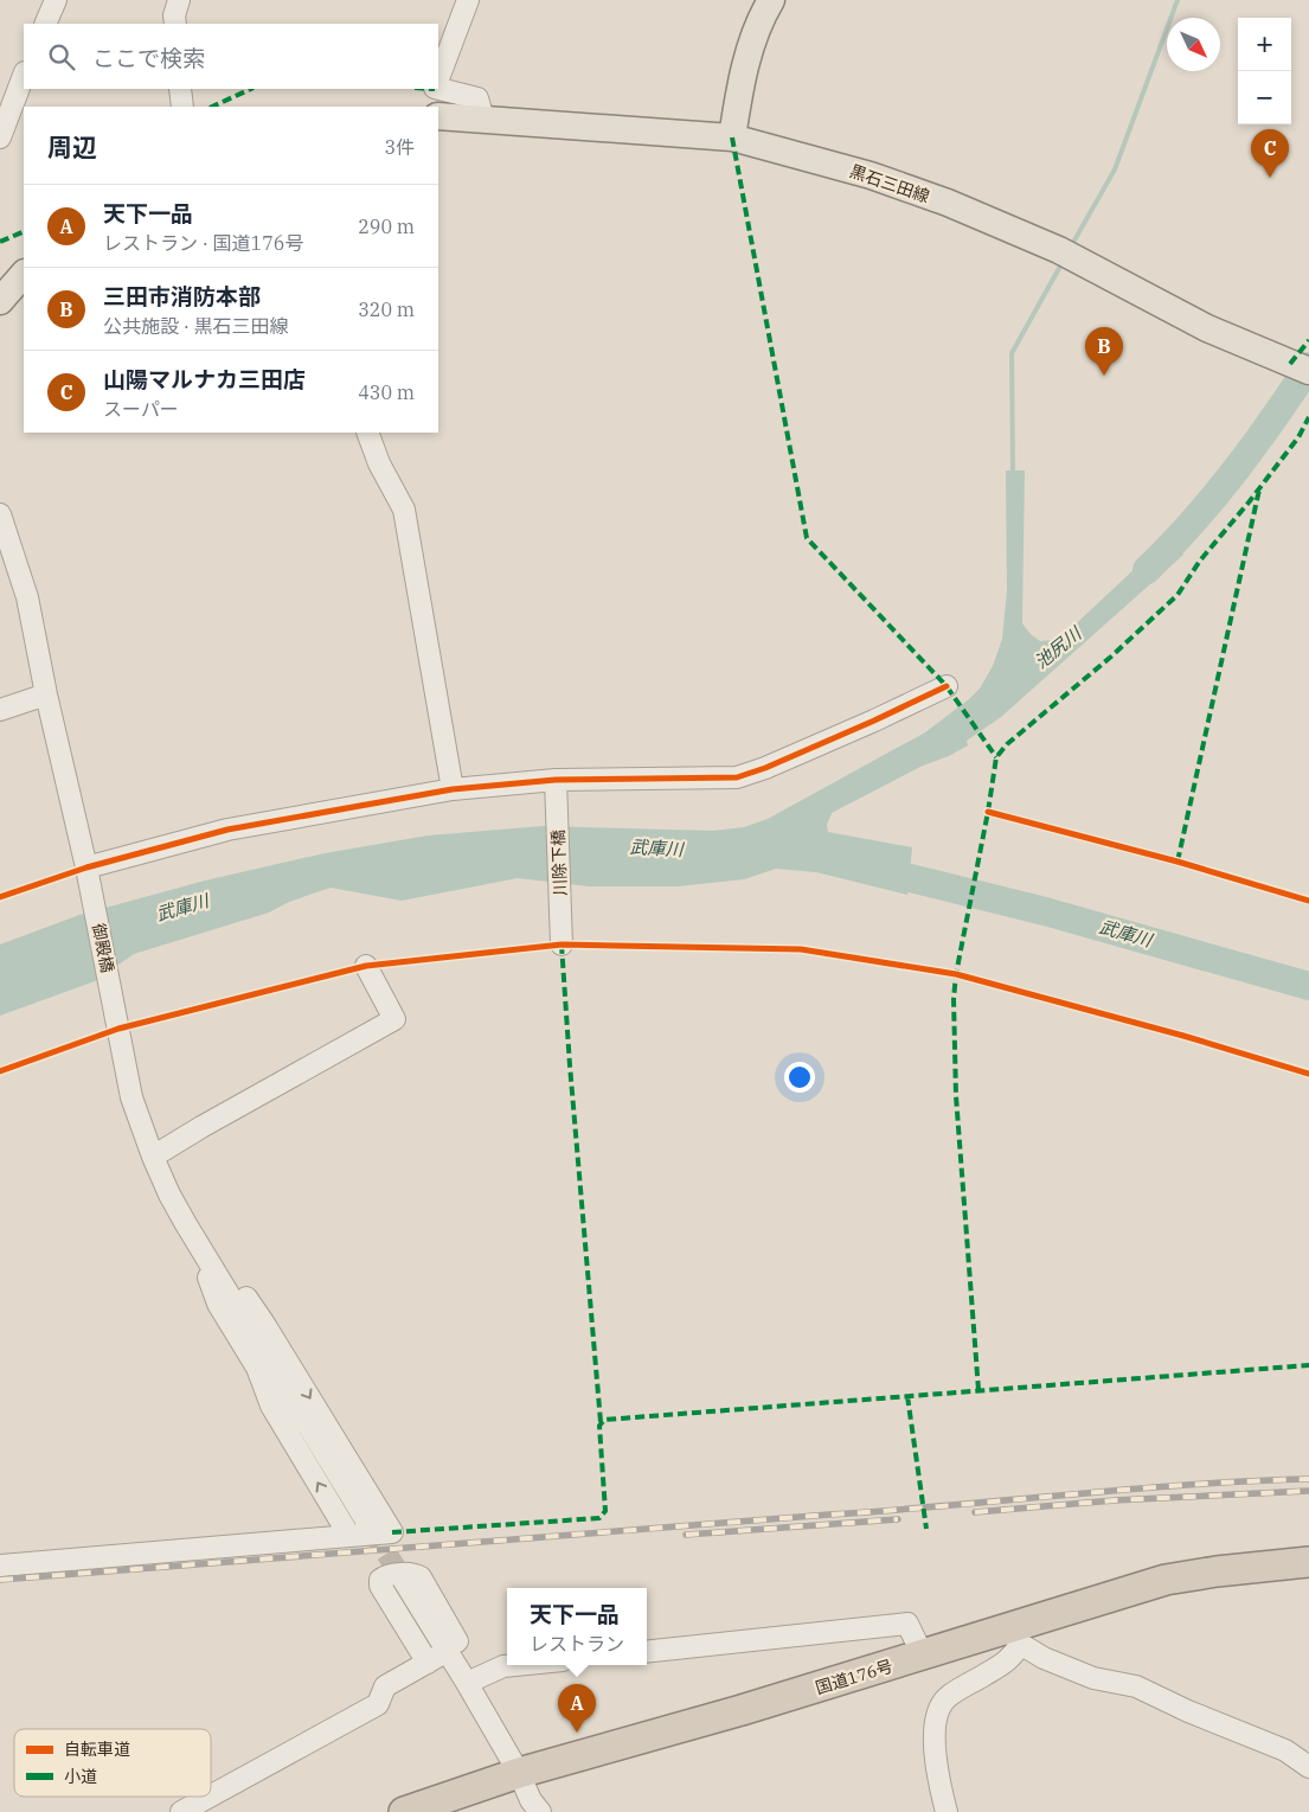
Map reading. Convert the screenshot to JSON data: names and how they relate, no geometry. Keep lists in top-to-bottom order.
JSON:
{
  "streets": {
    "highway": ["国道176号"],
    "main road": ["黒石三田線"],
    "street": ["川除下橋", "御殿橋"]
  },
  "water": ["池尻川", "武庫川"],
  "legend": ["自転車道", "小道"],
  "north": "bottom right",
  "page": {
    "map_buttons": ["+", "−"],
    "search": "ここで検索",
    "heading": ["周辺", "3件"],
    "pins": ["C", "B", "A"],
    "list": [
      {
        "mark": "A",
        "name": "天下一品",
        "note": "レストラン · 国道176号",
        "value": "290 m"
      },
      {
        "mark": "B",
        "name": "三田市消防本部",
        "note": "公共施設 · 黒石三田線",
        "value": "320 m"
      },
      {
        "mark": "C",
        "name": "山陽マルナカ三田店",
        "note": "スーパー",
        "value": "430 m"
      }
    ],
    "popup": ["天下一品", "レストラン"]
  }
}
